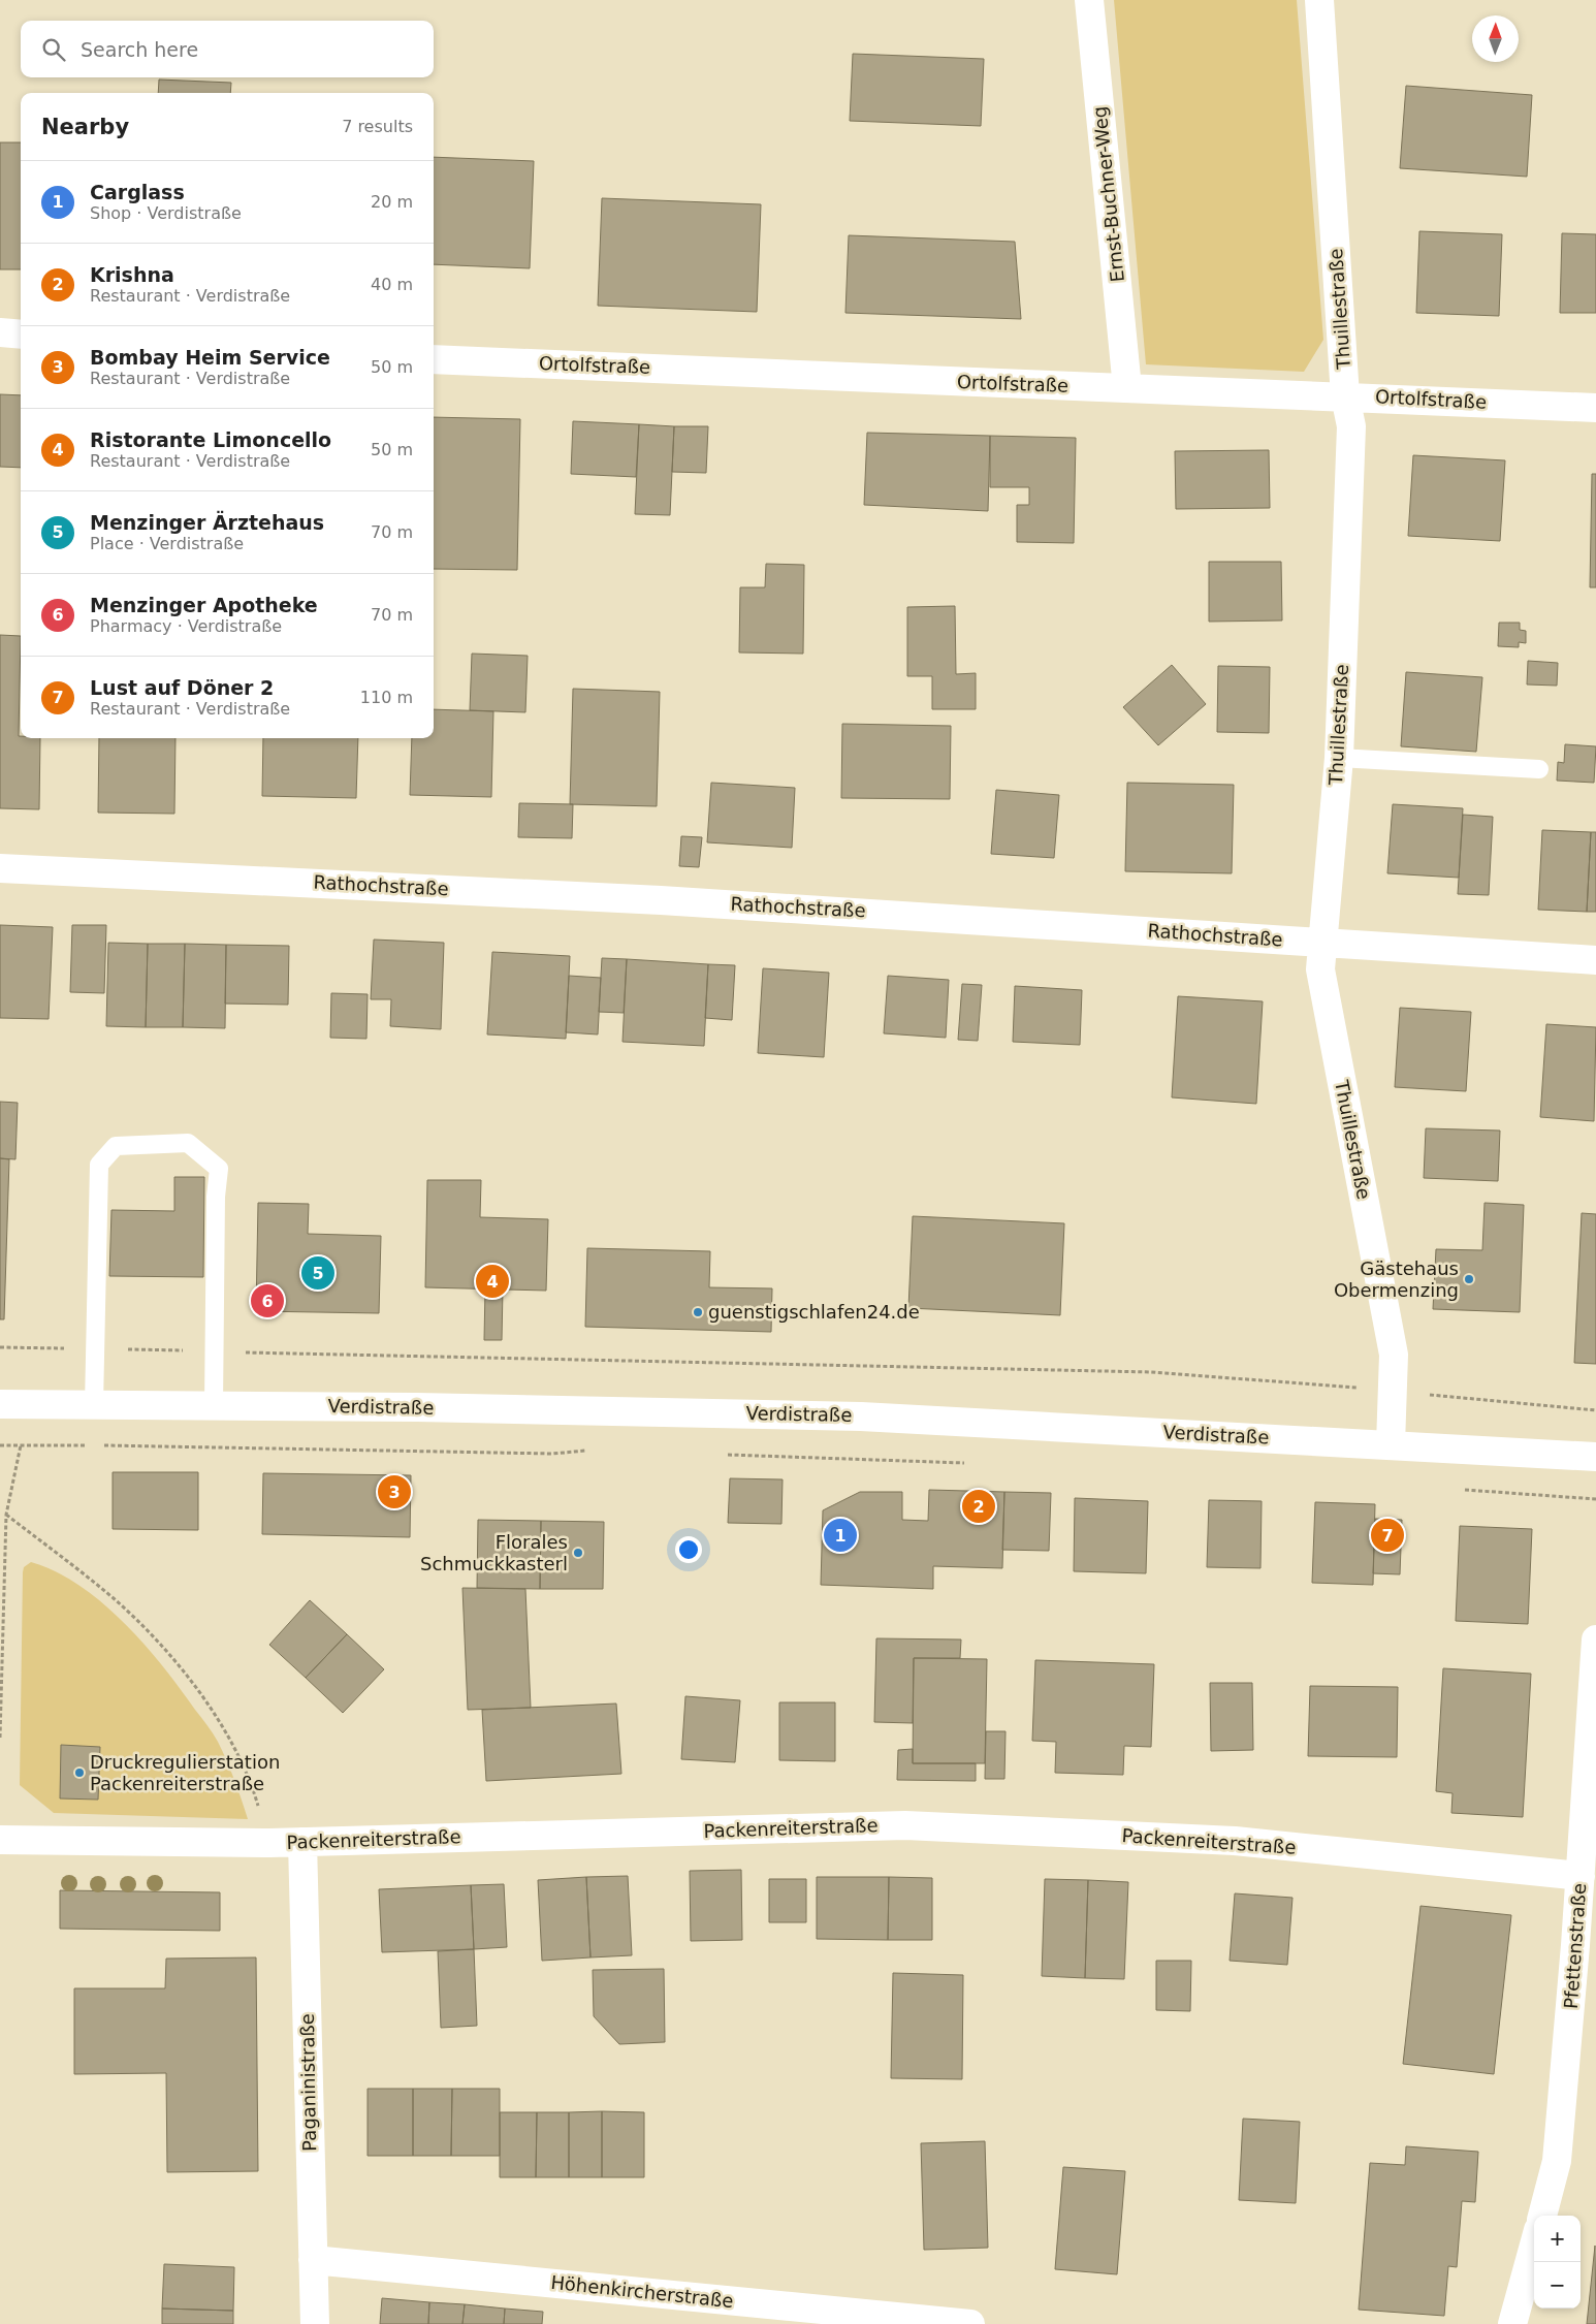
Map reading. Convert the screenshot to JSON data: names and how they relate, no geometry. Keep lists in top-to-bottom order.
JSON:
{
  "streets": {
    "street": [
      "Ernst-Buchner-Weg",
      "Thuillestraße",
      "Ortolfstraße",
      "Rathochstraße",
      "Verdistraße",
      "Packenreiterstraße",
      "Pfettenstraße",
      "Paganinistraße",
      "Höhenkircherstraße"
    ]
  },
  "crossings": [
    ["Ernst-Buchner-Weg", "Ortolfstraße"],
    ["Thuillestraße", "Ortolfstraße"],
    ["Thuillestraße", "Rathochstraße"],
    ["Thuillestraße", "Verdistraße"],
    ["Packenreiterstraße", "Pfettenstraße"],
    ["Packenreiterstraße", "Paganinistraße"],
    ["Paganinistraße", "Höhenkircherstraße"]
  ],
  "places": [
    "Gästehaus Obermenzing",
    "guenstigschlafen24.de",
    "Florales Schmuckkasterl",
    "Druckregulierstation Packenreiterstraße"
  ],
  "north": "top",
  "page": {
    "search": "Search here",
    "heading": ["Nearby", "7 results"],
    "list": [
      {
        "mark": "1",
        "name": "Carglass",
        "note": "Shop · Verdistraße",
        "value": "20 m"
      },
      {
        "mark": "2",
        "name": "Krishna",
        "note": "Restaurant · Verdistraße",
        "value": "40 m"
      },
      {
        "mark": "3",
        "name": "Bombay Heim Service",
        "note": "Restaurant · Verdistraße",
        "value": "50 m"
      },
      {
        "mark": "4",
        "name": "Ristorante Limoncello",
        "note": "Restaurant · Verdistraße",
        "value": "50 m"
      },
      {
        "mark": "5",
        "name": "Menzinger Ärztehaus",
        "note": "Place · Verdistraße",
        "value": "70 m"
      },
      {
        "mark": "6",
        "name": "Menzinger Apotheke",
        "note": "Pharmacy · Verdistraße",
        "value": "70 m"
      },
      {
        "mark": "7",
        "name": "Lust auf Döner 2",
        "note": "Restaurant · Verdistraße",
        "value": "110 m"
      }
    ],
    "pins": [
      "5",
      "4",
      "6",
      "3",
      "2",
      "1",
      "7"
    ],
    "map_buttons": ["+", "−"]
  }
}
